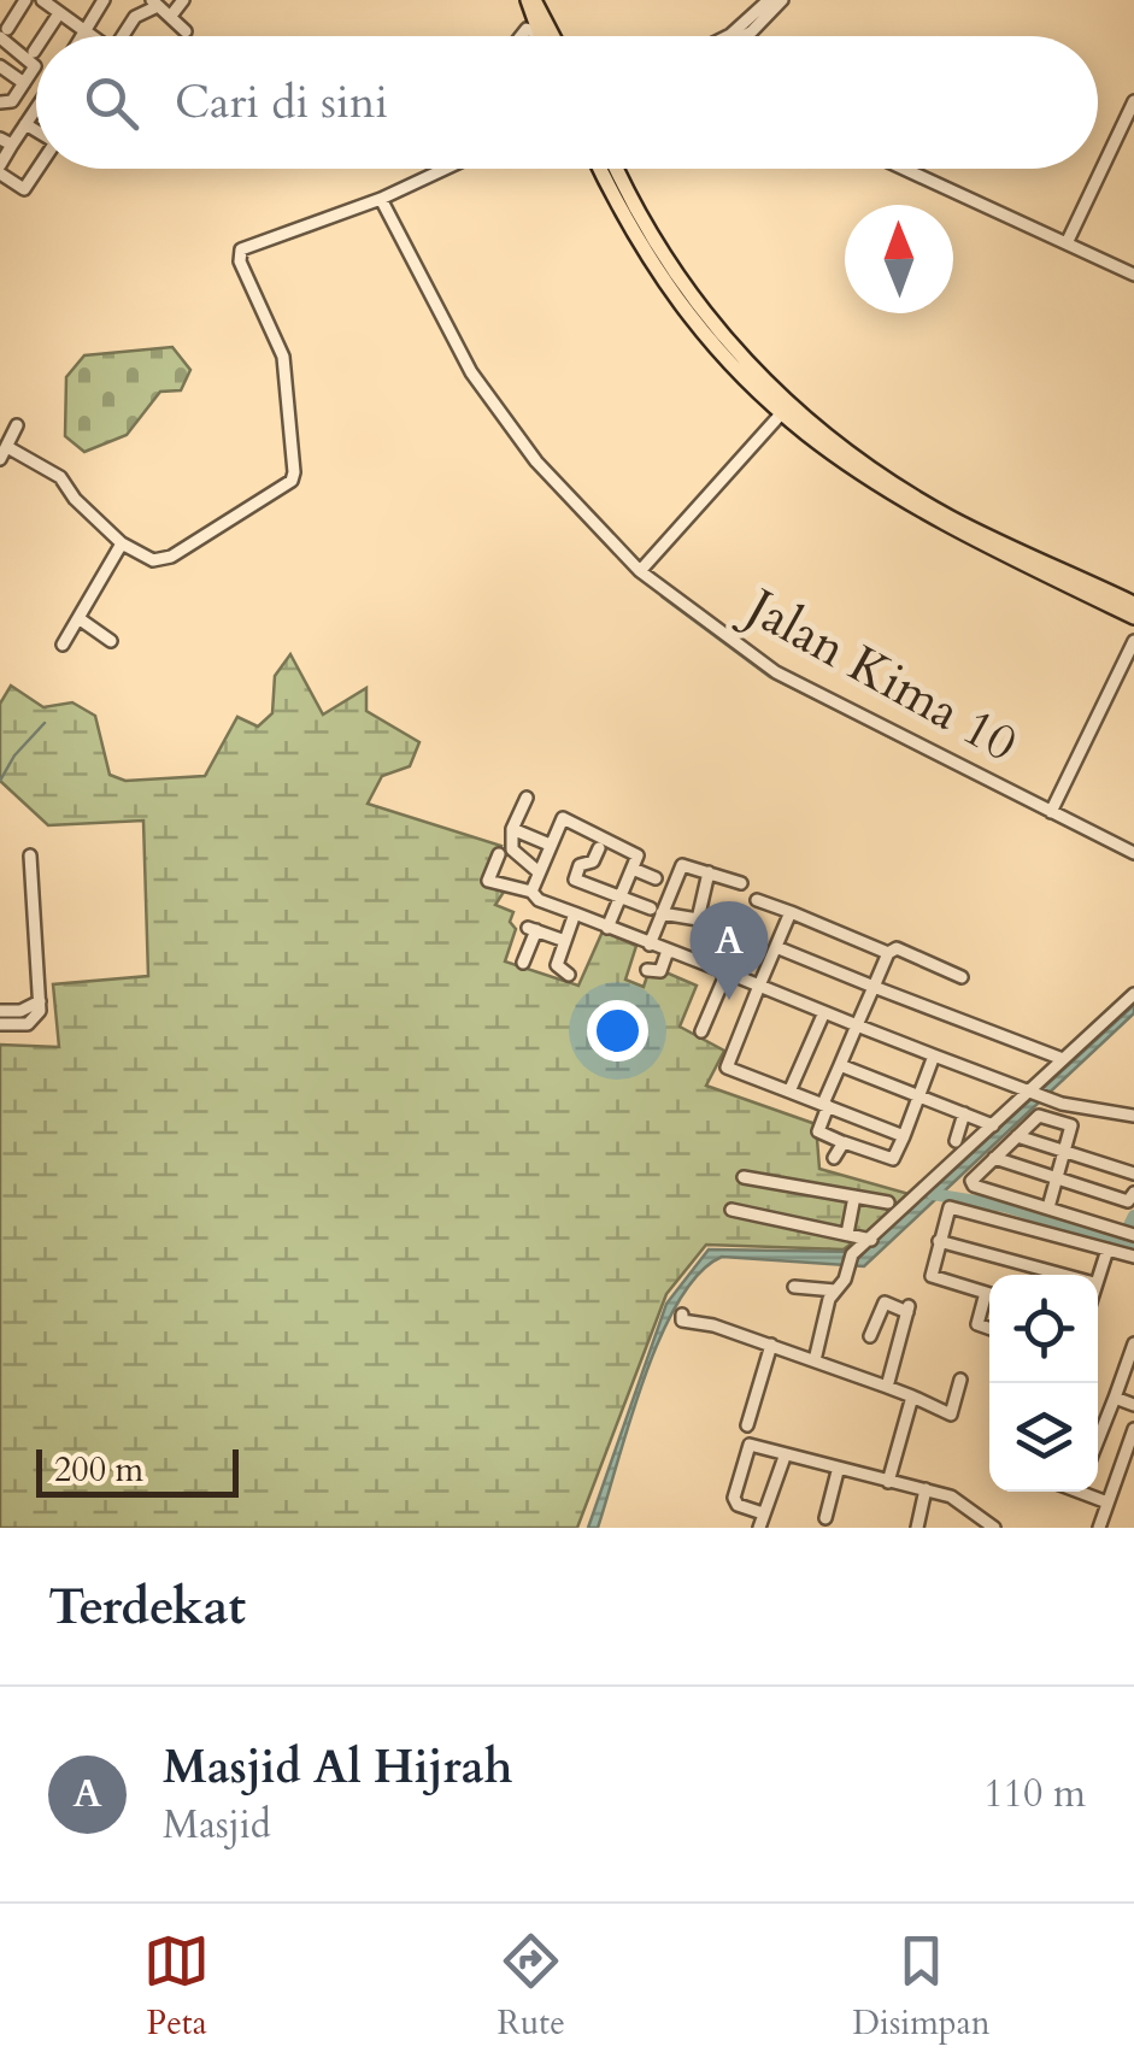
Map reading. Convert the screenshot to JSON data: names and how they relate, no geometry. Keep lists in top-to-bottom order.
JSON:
{
  "streets": {
    "street": ["Jalan Kima 10"]
  },
  "scale_bar": "200 m",
  "north": "top",
  "page": {
    "search": "Cari di sini",
    "pins": "A",
    "scale": "200 m",
    "heading": "Terdekat",
    "list": [
      {
        "mark": "A",
        "name": "Masjid Al Hijrah",
        "note": "Masjid",
        "value": "110 m"
      }
    ],
    "nav": ["Peta", "Rute", "Disimpan"]
  }
}
